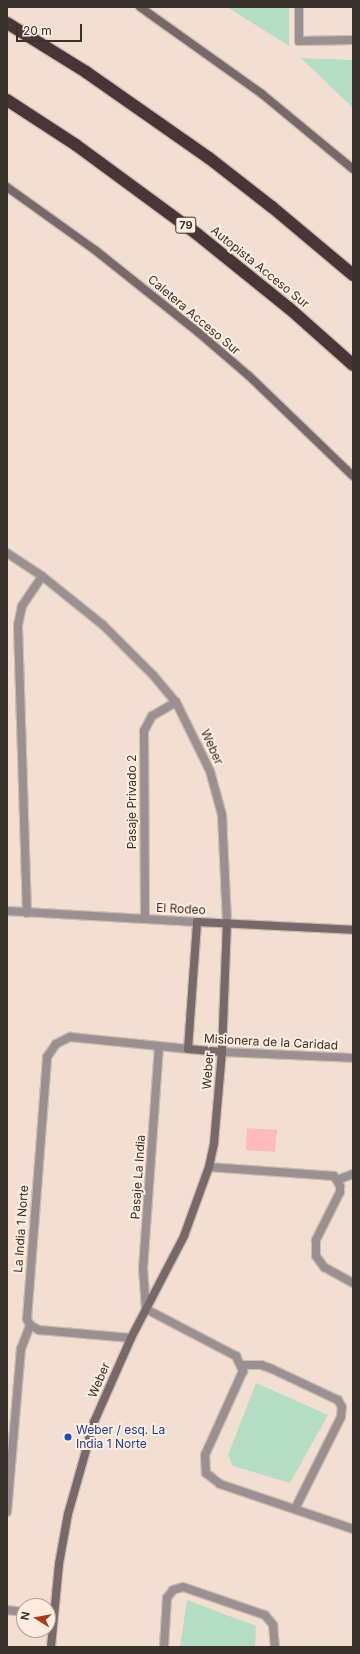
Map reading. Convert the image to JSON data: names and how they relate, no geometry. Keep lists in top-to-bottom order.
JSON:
{
  "streets": {
    "highway": ["79", "Autopista Acceso Sur"],
    "street": [
      "Caletera Acceso Sur",
      "Weber",
      "Pasaje Privado 2",
      "El Rodeo",
      "Misionera de la Caridad",
      "Pasaje La India",
      "La India 1 Norte"
    ]
  },
  "crossings": [
    ["Weber", "Pasaje Privado 2"],
    ["Weber", "El Rodeo"],
    ["Weber", "Misionera de la Caridad"],
    ["Weber", "Pasaje La India"],
    ["Pasaje Privado 2", "El Rodeo"],
    ["Pasaje La India", "La India 1 Norte"]
  ],
  "places": ["Weber / esq. La India 1 Norte"],
  "scale_bar": "20 m",
  "north": "left"
}
